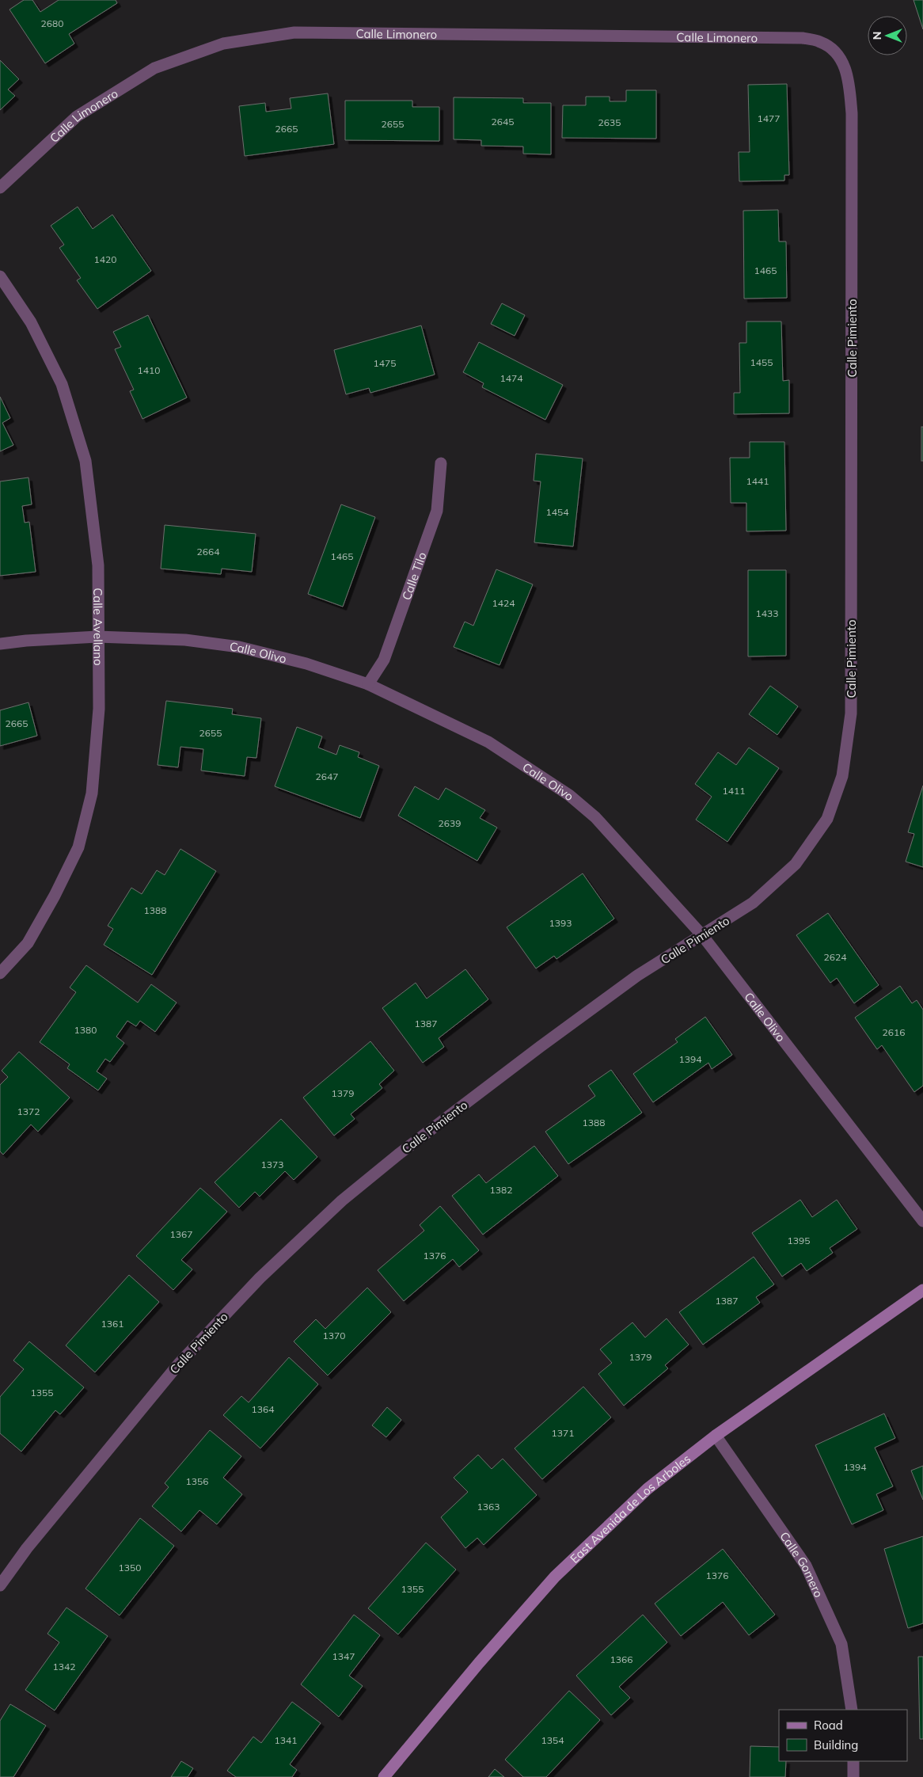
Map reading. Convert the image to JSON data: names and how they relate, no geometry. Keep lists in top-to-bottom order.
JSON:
{
  "streets": {
    "main road": ["East Avenida de Los Arboles"],
    "street": [
      "Calle Limonero",
      "Calle Pimiento",
      "Calle Tilo",
      "Calle Avellano",
      "Calle Olivo",
      "Calle Gomero"
    ]
  },
  "crossings": [
    ["Calle Limonero", "Calle Pimiento"],
    ["Calle Pimiento", "Calle Olivo"],
    ["Calle Tilo", "Calle Olivo"],
    ["Calle Avellano", "Calle Olivo"],
    ["East Avenida de Los Arboles", "Calle Gomero"]
  ],
  "house_numbers": [
    "2680",
    "1477",
    "2645",
    "2635",
    "2655",
    "2665",
    "1420",
    "1465",
    "1455",
    "1475",
    "1410",
    "1474",
    "1441",
    "1454",
    "2664",
    "1465",
    "1424",
    "1433",
    "2665",
    "2655",
    "2647",
    "1411",
    "2639",
    "1388",
    "1393",
    "2624",
    "1387",
    "1380",
    "2616",
    "1394",
    "1379",
    "1372",
    "1388",
    "1373",
    "1382",
    "1367",
    "1395",
    "1376",
    "1387",
    "1361",
    "1370",
    "1379",
    "1355",
    "1364",
    "1371",
    "1394",
    "1356",
    "1363",
    "1350",
    "1376",
    "1355",
    "1347",
    "1366",
    "1342",
    "1341",
    "1354"
  ],
  "legend": ["Road", "Building"],
  "north": "left"
}
